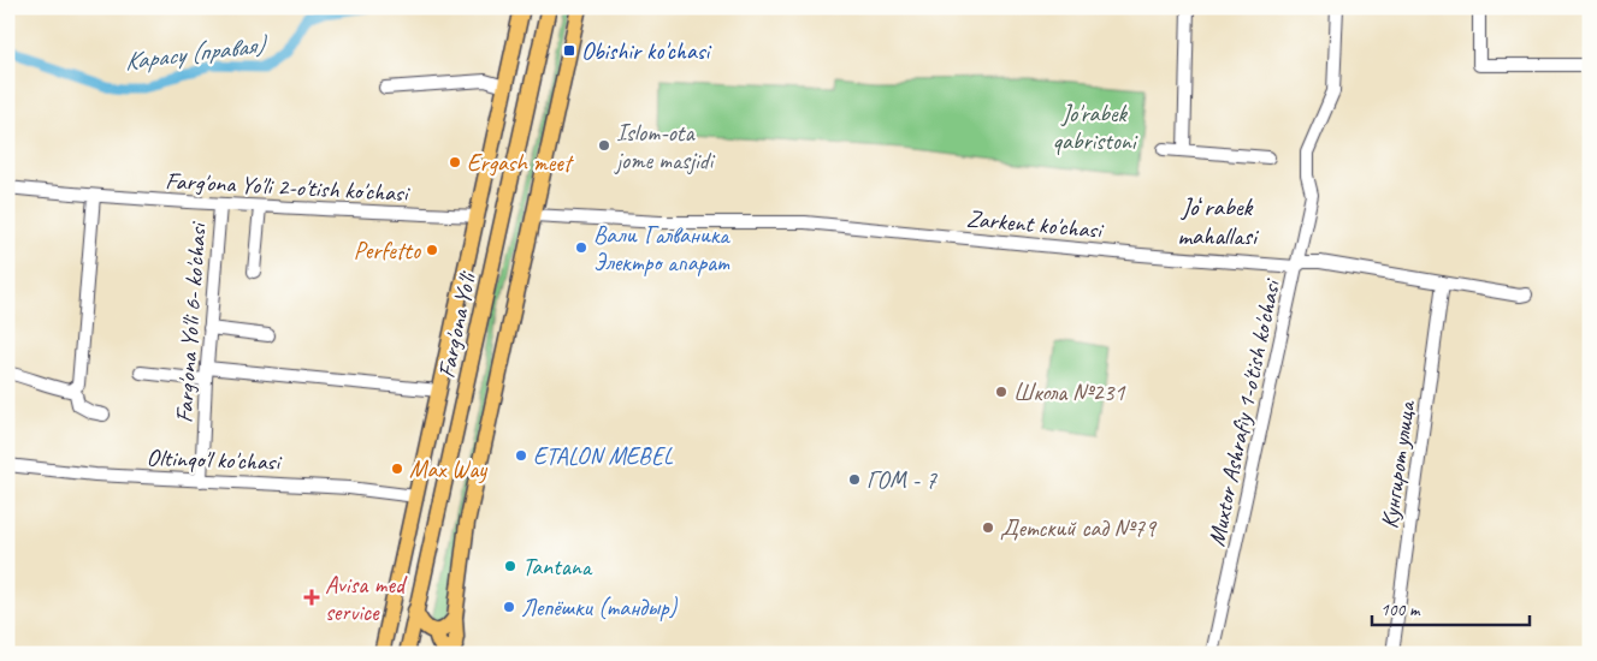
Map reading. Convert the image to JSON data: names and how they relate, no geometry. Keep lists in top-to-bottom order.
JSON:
{
  "streets": {
    "main road": ["Farg'ona Yo'li"],
    "street": [
      "Farg'ona Yo'li 2-o'tish ko'chasi",
      "Zarkent ko'chasi",
      "Farg'ona Yo'li 6- ko'chasi",
      "Muxtor Ashrafiy 1-o'tish ko'chasi",
      "Oltinqo'l ko'chasi",
      "Кунгирот улица"
    ]
  },
  "crossings": [
    ["Farg'ona Yo'li 2-o'tish ko'chasi", "Farg'ona Yo'li 6- ko'chasi"],
    ["Farg'ona Yo'li 2-o'tish ko'chasi", "Farg'ona Yo'li"],
    ["Zarkent ko'chasi", "Muxtor Ashrafiy 1-o'tish ko'chasi"],
    ["Zarkent ko'chasi", "Кунгирот улица"],
    ["Farg'ona Yo'li 6- ko'chasi", "Oltinqo'l ko'chasi"],
    ["Farg'ona Yo'li", "Oltinqo'l ko'chasi"]
  ],
  "districts": ["Joʻrabek mahallasi"],
  "water": ["Карасу (правая)"],
  "parks": ["Jo'rabek qabristoni"],
  "places": {
    "transit": ["Obishir ko'chasi"],
    "other": [
      "Islom-ota jome masjidi",
      "Ergash meet",
      "Вали Галваника Электро апарат",
      "Perfetto",
      "Школа №231",
      "ETALON MEBEL",
      "Max Way",
      "ГОМ - 7",
      "Детский сад №79",
      "Tantana",
      "Лепёшки (тандыр)"
    ],
    "health": ["Avisa med service"]
  },
  "scale_bar": "100 m"
}
